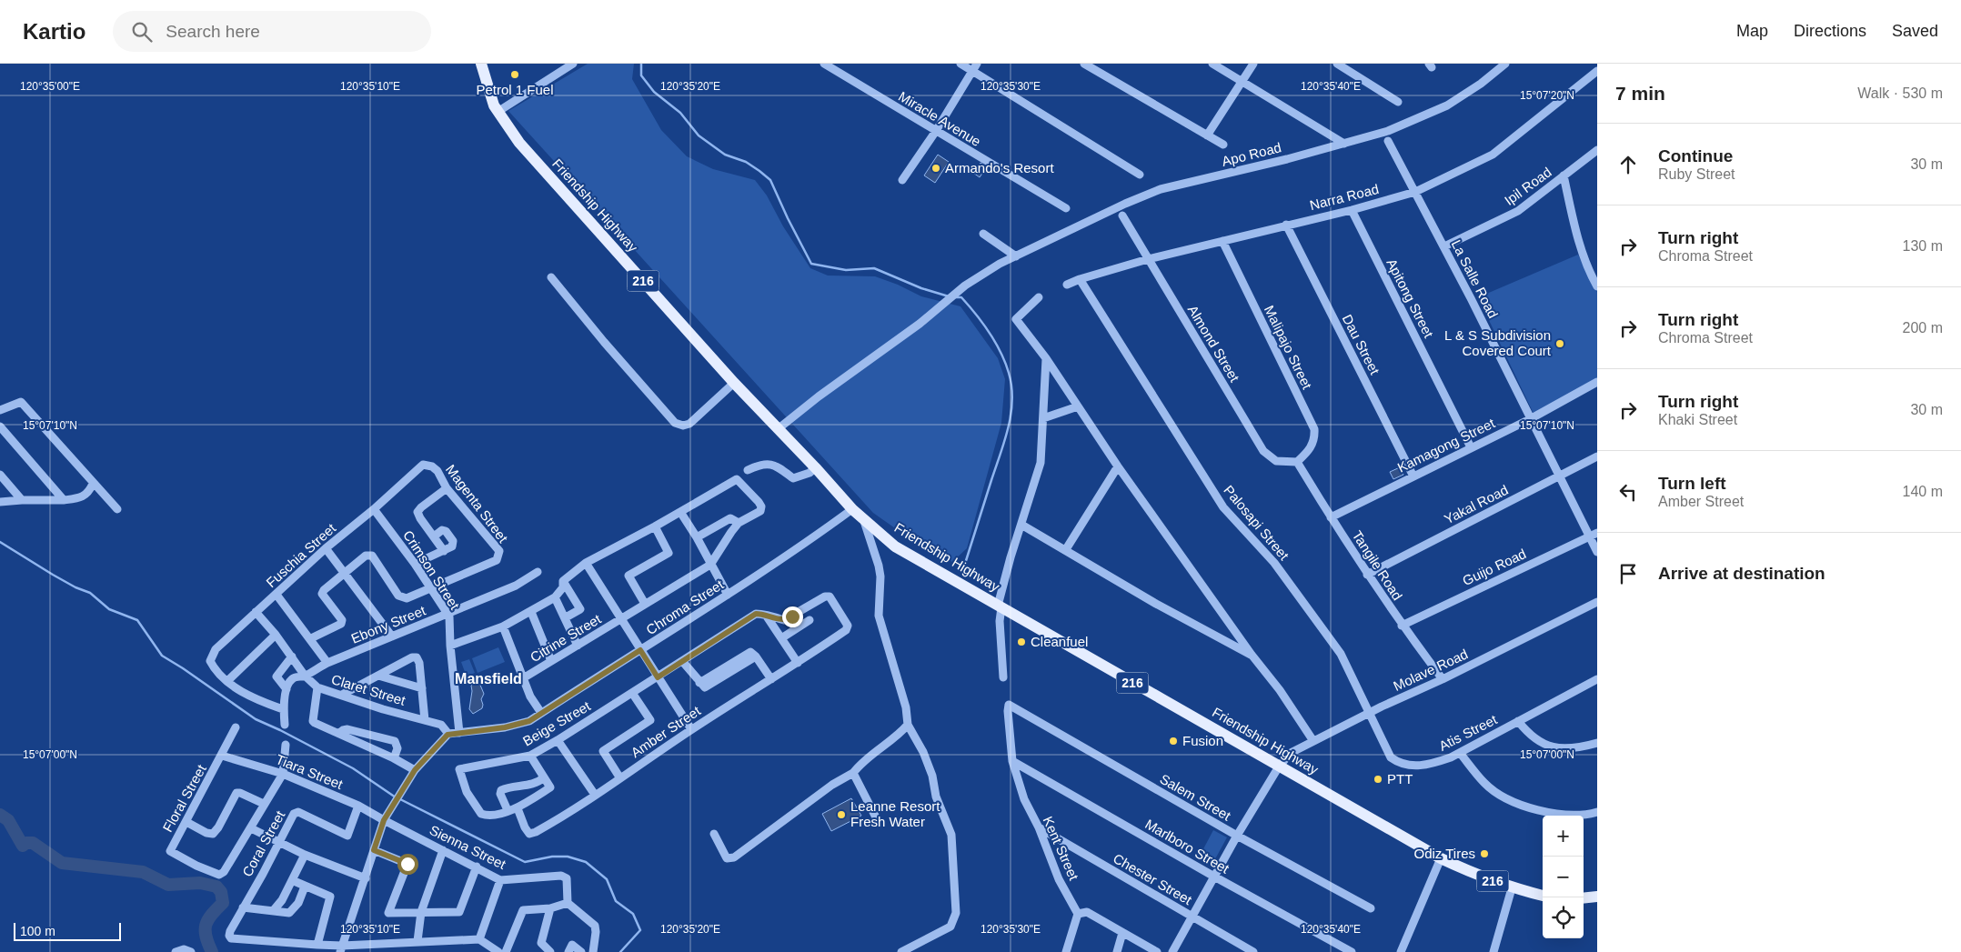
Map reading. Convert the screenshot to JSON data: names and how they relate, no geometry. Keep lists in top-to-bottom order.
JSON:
{
  "streets": {
    "main road": ["Friendship Highway", "216"],
    "street": [
      "Miracle Avenue",
      "Apo Road",
      "Ipil Road",
      "Narra Road",
      "La Salle Road",
      "Apitong Street",
      "Almond Street",
      "Dau Street",
      "Malipajo Street",
      "Kamagong Street",
      "Magenta Street",
      "Yakal Road",
      "Palosapi Street",
      "Fuschia Street",
      "Tangile Road",
      "Guijo Road",
      "Crimson Street",
      "Chroma Street",
      "Ebony Street",
      "Citrine Street",
      "Molave Road",
      "Claret Street",
      "Beige Street",
      "Amber Street",
      "Atis Street",
      "Tiara Street",
      "Salem Street",
      "Floral Street",
      "Coral Street",
      "Marlboro Street",
      "Sienna Street",
      "Kent Street",
      "Chester Street"
    ]
  },
  "crossings": [
    ["Apo Road", "Friendship Highway"],
    ["Ipil Road", "La Salle Road"],
    ["Narra Road", "La Salle Road"],
    ["Narra Road", "Apitong Street"],
    ["Narra Road", "Almond Street"],
    ["Narra Road", "Dau Street"],
    ["Narra Road", "Malipajo Street"],
    ["Narra Road", "Palosapi Street"],
    ["Friendship Highway", "Chroma Street"],
    ["Friendship Highway", "Molave Road"],
    ["La Salle Road", "Kamagong Street"],
    ["La Salle Road", "Yakal Road"],
    ["La Salle Road", "Guijo Road"],
    ["Apitong Street", "Kamagong Street"],
    ["Almond Street", "Malipajo Street"],
    ["Almond Street", "Tangile Road"],
    ["Dau Street", "Kamagong Street"],
    ["Malipajo Street", "Tangile Road"],
    ["Kamagong Street", "Tangile Road"],
    ["Magenta Street", "Fuschia Street"],
    ["Magenta Street", "Crimson Street"],
    ["Yakal Road", "Tangile Road"],
    ["Palosapi Street", "Molave Road"],
    ["Palosapi Street", "Atis Street"],
    ["Fuschia Street", "Crimson Street"],
    ["Fuschia Street", "Claret Street"],
    ["Tangile Road", "Guijo Road"],
    ["Tangile Road", "Molave Road"],
    ["Crimson Street", "Chroma Street"],
    ["Crimson Street", "Ebony Street"],
    ["Chroma Street", "Claret Street"],
    ["Ebony Street", "Claret Street"],
    ["Molave Road", "Atis Street"],
    ["Molave Road", "Salem Street"],
    ["Molave Road", "Marlboro Street"],
    ["Molave Road", "Chester Street"],
    ["Beige Street", "Amber Street"],
    ["Tiara Street", "Floral Street"],
    ["Tiara Street", "Coral Street"],
    ["Tiara Street", "Sienna Street"],
    ["Salem Street", "Kent Street"],
    ["Marlboro Street", "Kent Street"],
    ["Kent Street", "Chester Street"]
  ],
  "districts": ["Mansfield"],
  "places": [
    "Petrol 1 Fuel",
    "Armando's Resort",
    "L & S Subdivision Covered Court",
    "Cleanfuel",
    "Fusion",
    "PTT",
    "Leanne Resort Fresh Water",
    "Odiz Tires"
  ],
  "scale_bar": "100 m",
  "page": {
    "header": "Kartio",
    "search": "Search here",
    "nav": ["Map", "Directions", "Saved"],
    "heading": ["7 min", "Walk · 530 m"],
    "list": [
      ["Continue", "Ruby Street", "30 m"],
      ["Turn right", "Chroma Street", "130 m"],
      ["Turn right", "Chroma Street", "200 m"],
      ["Turn right", "Khaki Street", "30 m"],
      ["Turn left", "Amber Street", "140 m"],
      "Arrive at destination"
    ],
    "map_buttons": ["+", "−"],
    "scale": "100 m"
  },
  "coordinates": [
    "120°35'00\"E",
    "120°35'10\"E",
    "120°35'20\"E",
    "120°35'30\"E",
    "120°35'40\"E",
    "15°07'20\"N",
    "15°07'10\"N",
    "15°07'00\"N"
  ]
}
